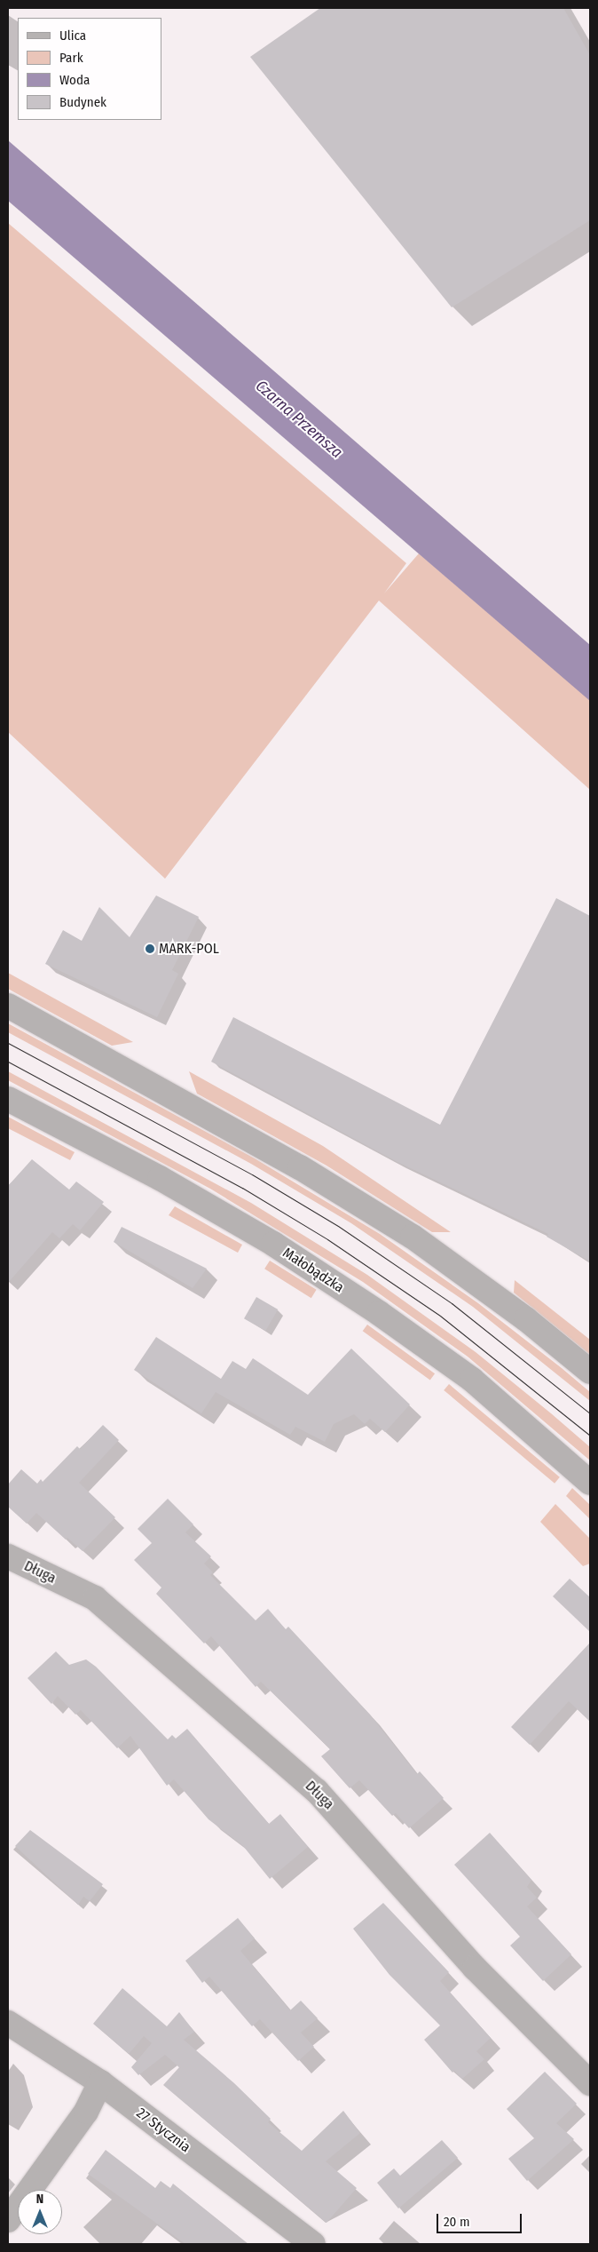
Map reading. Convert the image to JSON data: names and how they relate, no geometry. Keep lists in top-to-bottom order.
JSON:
{
  "streets": {
    "street": ["Małobądzka", "Długa", "27 Stycznia"]
  },
  "water": ["Czarna Przemsza"],
  "places": ["MARK-POL"],
  "legend": [
    "Ulica",
    "Park",
    "Woda",
    "Budynek"
  ],
  "scale_bar": "20 m",
  "north": "top"
}
